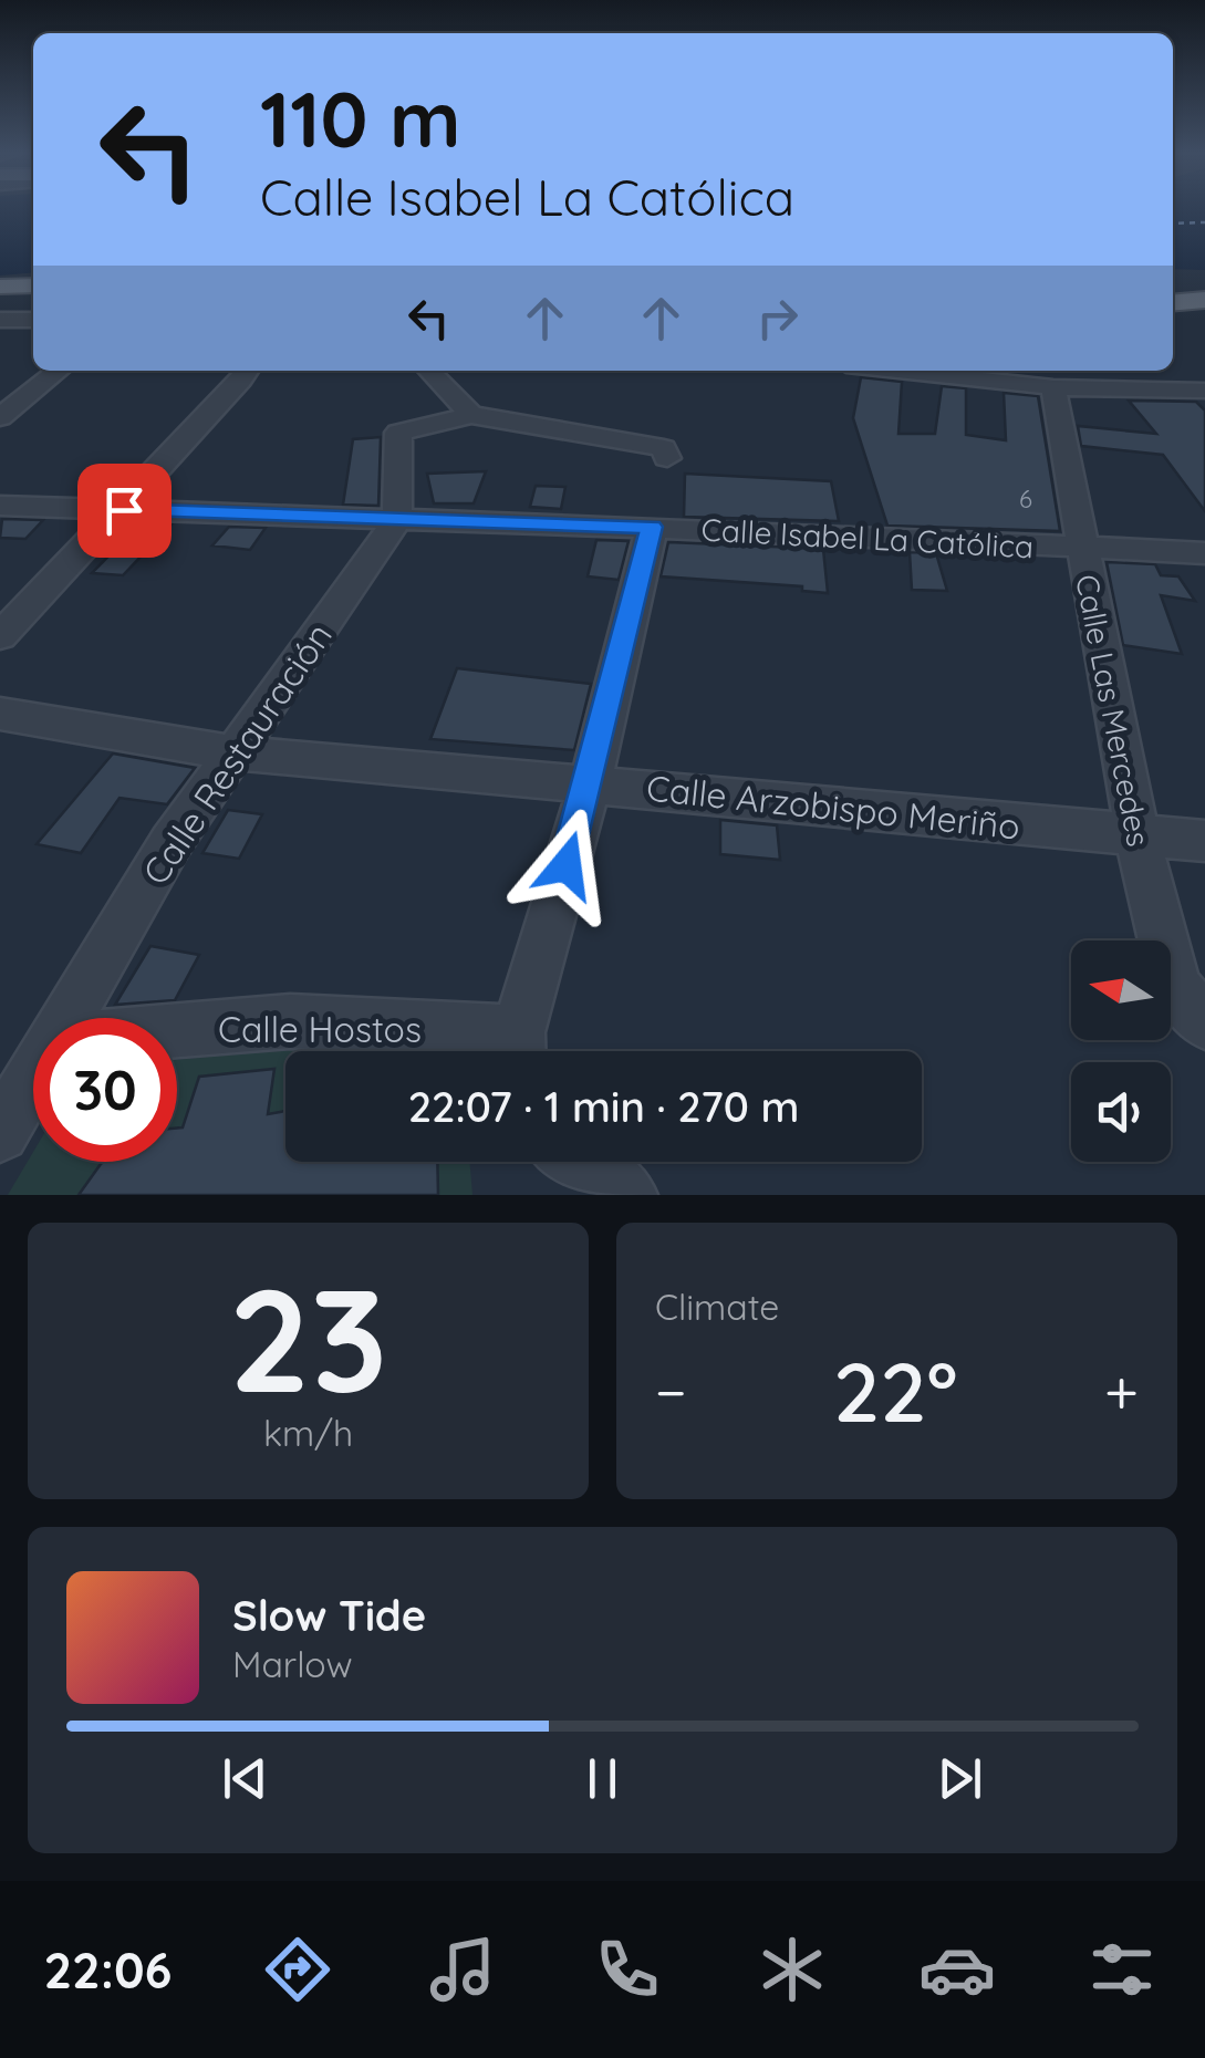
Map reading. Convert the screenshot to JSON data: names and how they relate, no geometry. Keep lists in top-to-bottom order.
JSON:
{
  "streets": {
    "street": [
      "Calle Isabel La Católica",
      "Calle Las Mercedes",
      "Calle Restauración",
      "Calle Arzobispo Meriño",
      "Calle Hostos"
    ]
  },
  "crossings": [
    ["Calle Isabel La Católica", "Calle Las Mercedes"],
    ["Calle Isabel La Católica", "Calle Restauración"],
    ["Calle Las Mercedes", "Calle Arzobispo Meriño"],
    ["Calle Restauración", "Calle Arzobispo Meriño"]
  ],
  "house_numbers": ["6"],
  "north": "left",
  "page": {
    "turn": ["110 m", "Calle Isabel La Católica"],
    "limit": "30",
    "trip": "22:07 · 1 min · 270 m",
    "tile": [
      ["23", "km/h"],
      "Climate"
    ],
    "heat": ["−", "22°", "+"],
    "song": ["Slow Tide", "Marlow"],
    "tabs": "22:06"
  }
}
